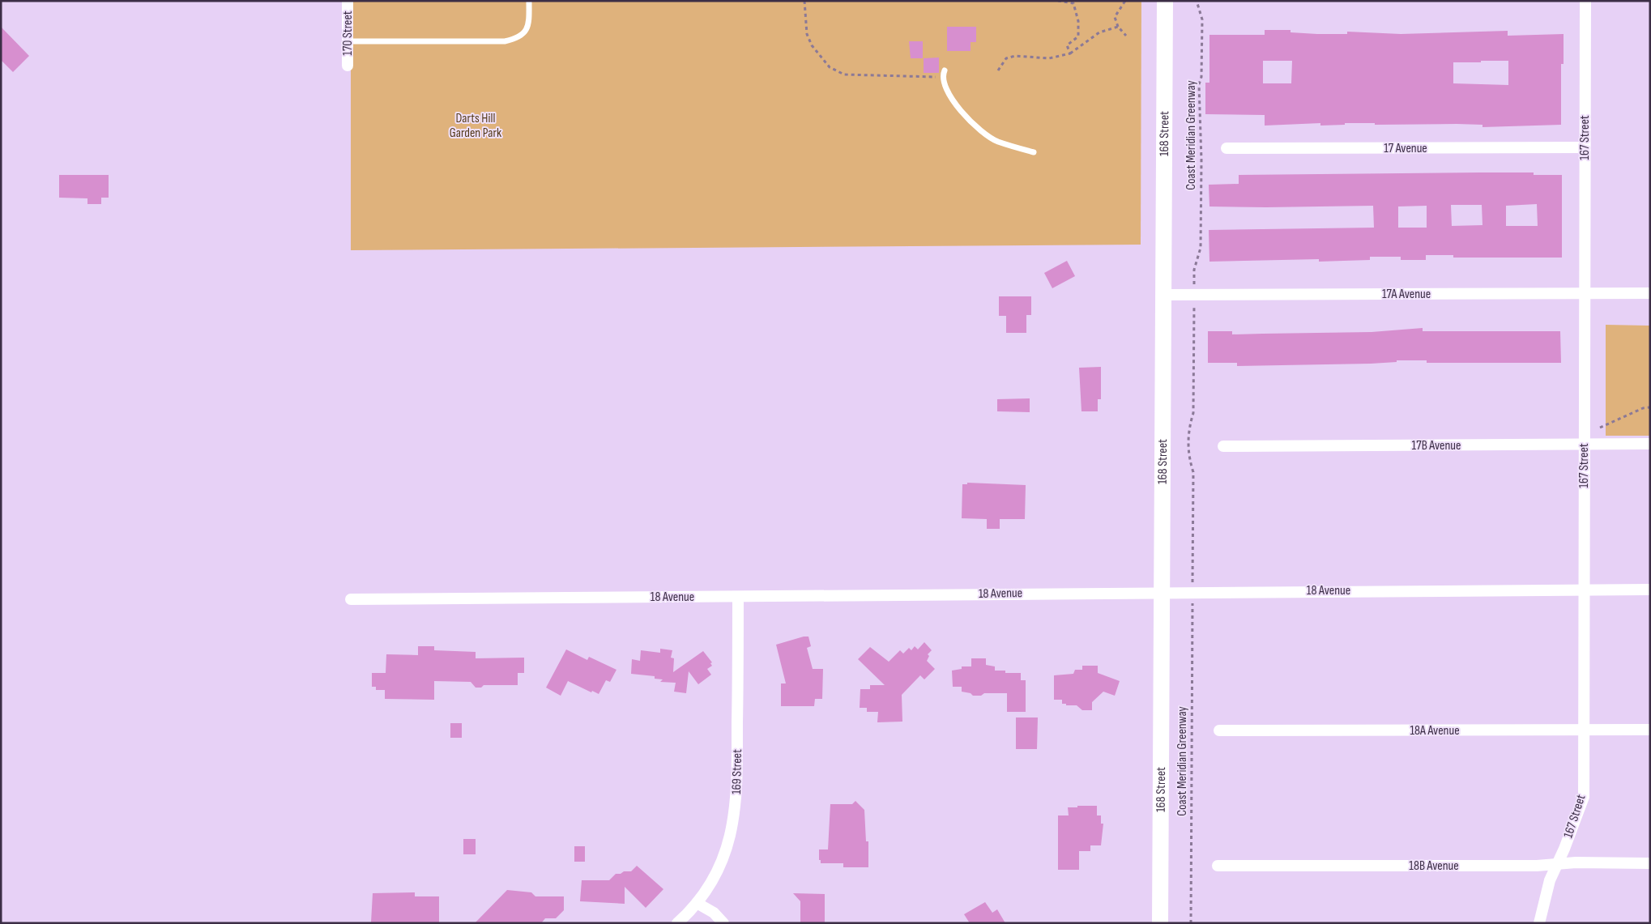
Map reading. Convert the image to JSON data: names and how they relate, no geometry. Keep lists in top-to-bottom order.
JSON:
{
  "streets": {
    "main road": ["168 Street"],
    "street": [
      "170 Street",
      "167 Street",
      "17 Avenue",
      "17A Avenue",
      "17B Avenue",
      "18 Avenue",
      "18A Avenue",
      "169 Street",
      "18B Avenue"
    ],
    "path": ["Coast Meridian Greenway"]
  },
  "crossings": [
    ["168 Street", "17A Avenue"],
    ["168 Street", "18 Avenue"],
    ["167 Street", "17 Avenue"],
    ["167 Street", "17A Avenue"],
    ["167 Street", "17B Avenue"],
    ["167 Street", "18 Avenue"],
    ["167 Street", "18A Avenue"],
    ["167 Street", "18B Avenue"],
    ["18 Avenue", "169 Street"]
  ],
  "parks": ["Darts Hill Garden Park"]
}
